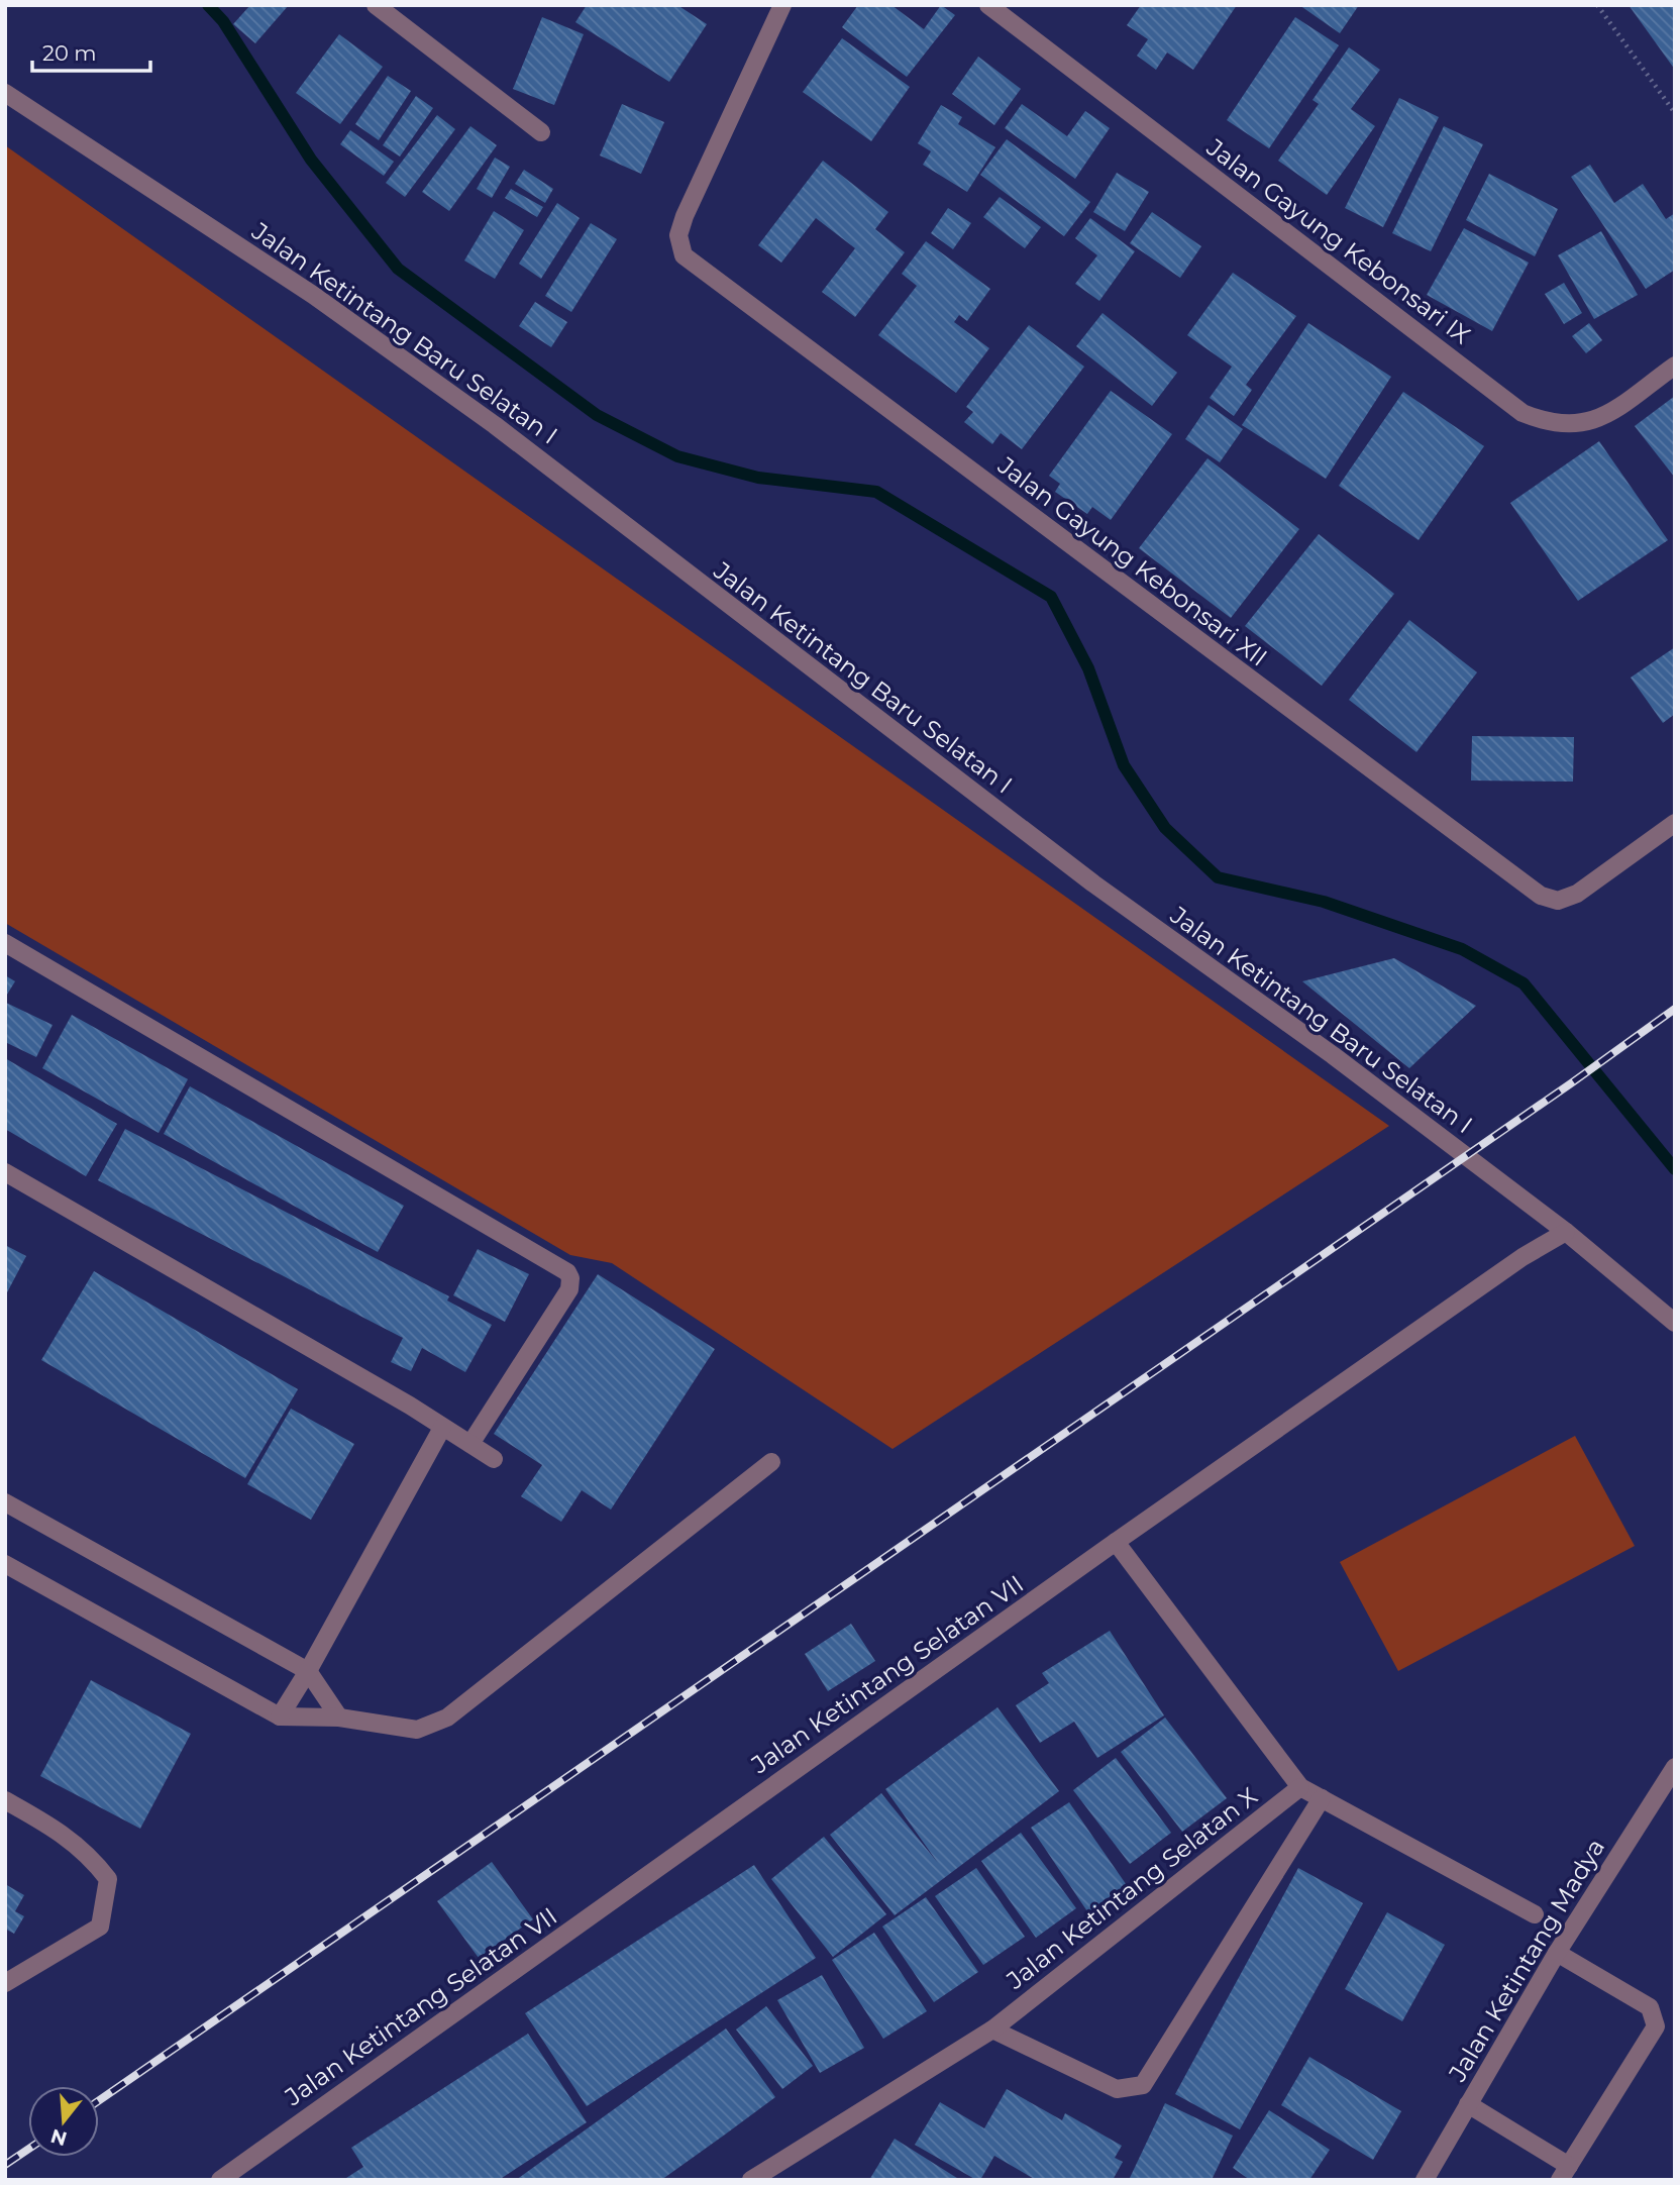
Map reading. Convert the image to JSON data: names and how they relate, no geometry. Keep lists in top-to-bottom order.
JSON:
{
  "streets": {
    "street": [
      "Jalan Gayung Kebonsari IX",
      "Jalan Ketintang Baru Selatan I",
      "Jalan Gayung Kebonsari XII",
      "Jalan Ketintang Selatan VII",
      "Jalan Ketintang Selatan X",
      "Jalan Ketintang Madya"
    ]
  },
  "crossings": [
    ["Jalan Ketintang Baru Selatan I", "Jalan Ketintang Selatan VII"]
  ],
  "scale_bar": "20 m",
  "north": "bottom"
}
